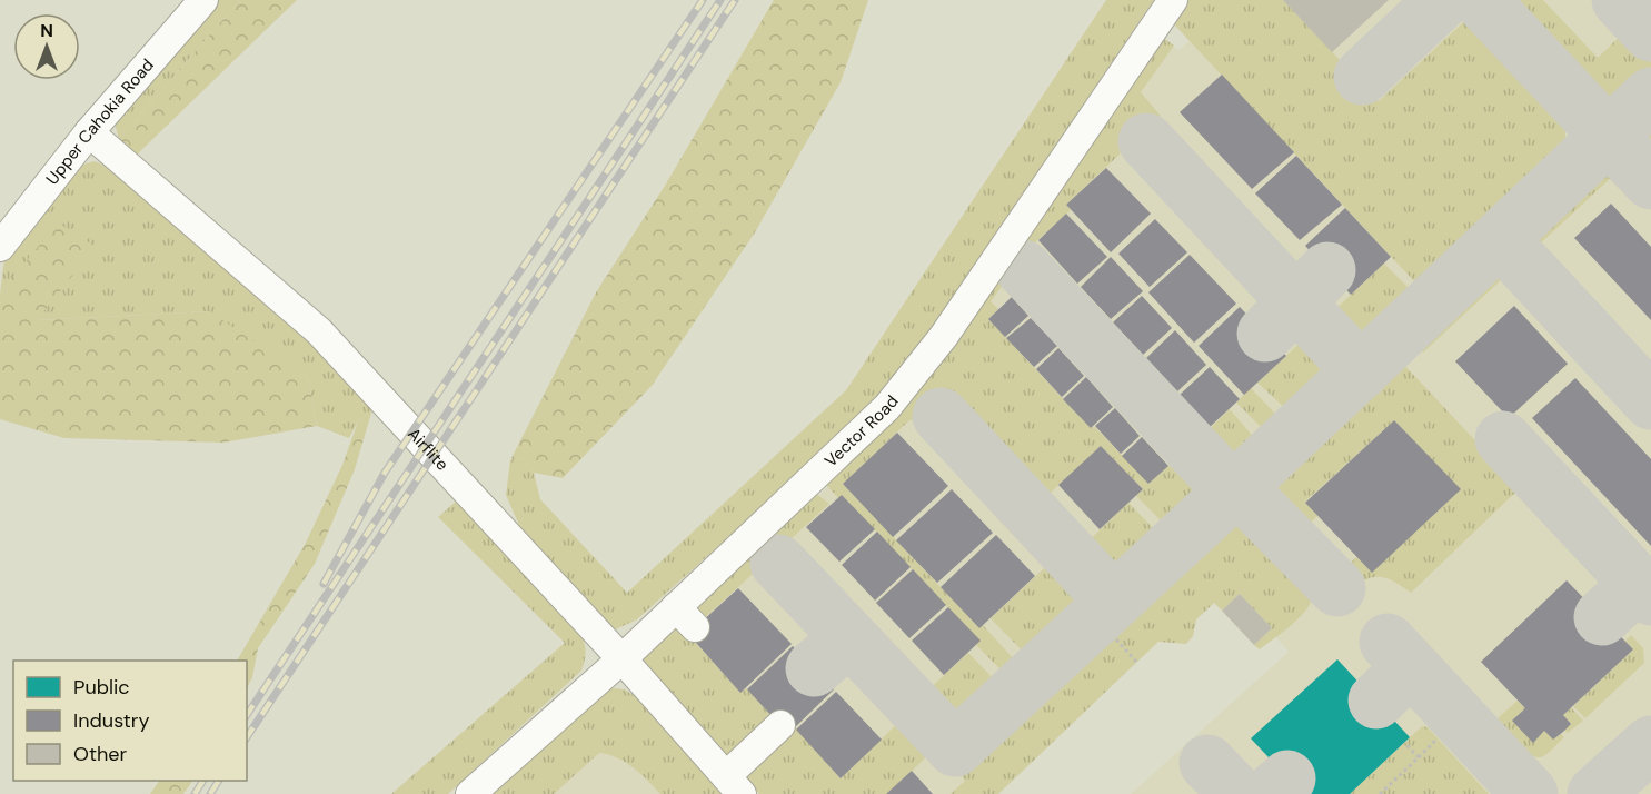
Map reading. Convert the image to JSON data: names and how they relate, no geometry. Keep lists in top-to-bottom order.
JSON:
{
  "streets": {
    "street": ["Upper Cahokia Road", "Vector Road", "Airflite"]
  },
  "crossings": [
    ["Upper Cahokia Road", "Airflite"],
    ["Vector Road", "Airflite"]
  ],
  "legend": ["Public", "Industry", "Other"],
  "north": "top"
}
